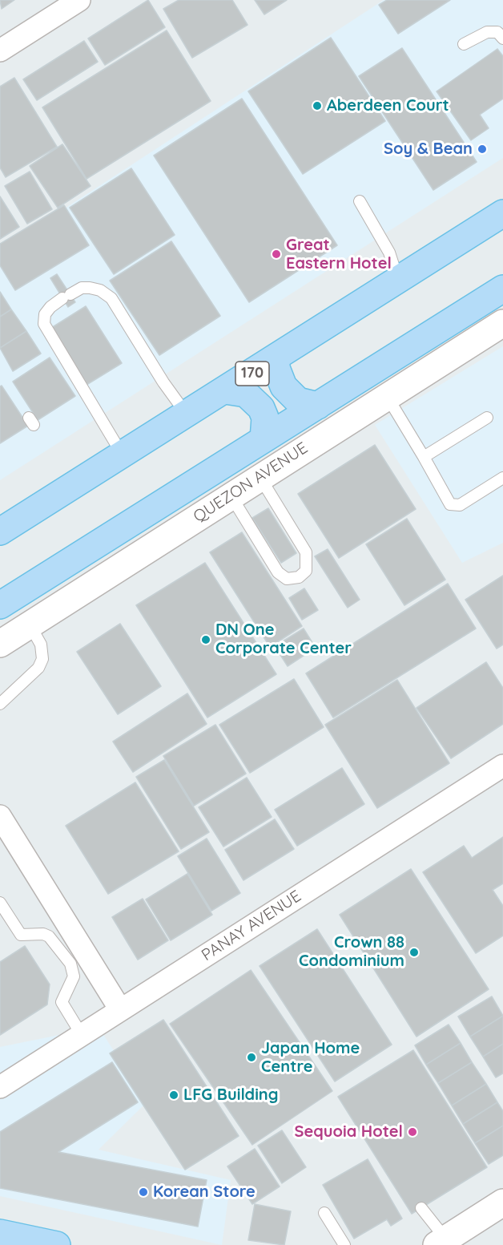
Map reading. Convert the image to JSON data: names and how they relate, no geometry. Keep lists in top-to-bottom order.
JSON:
{
  "streets": {
    "main road": ["170", "QUEZON AVENUE"],
    "street": ["PANAY AVENUE"]
  },
  "places": [
    "Aberdeen Court",
    "Soy & Bean",
    "Great Eastern Hotel",
    "DN One Corporate Center",
    "Crown 88 Condominium",
    "Japan Home Centre",
    "LFG Building",
    "Sequoia Hotel",
    "Korean Store"
  ]
}
